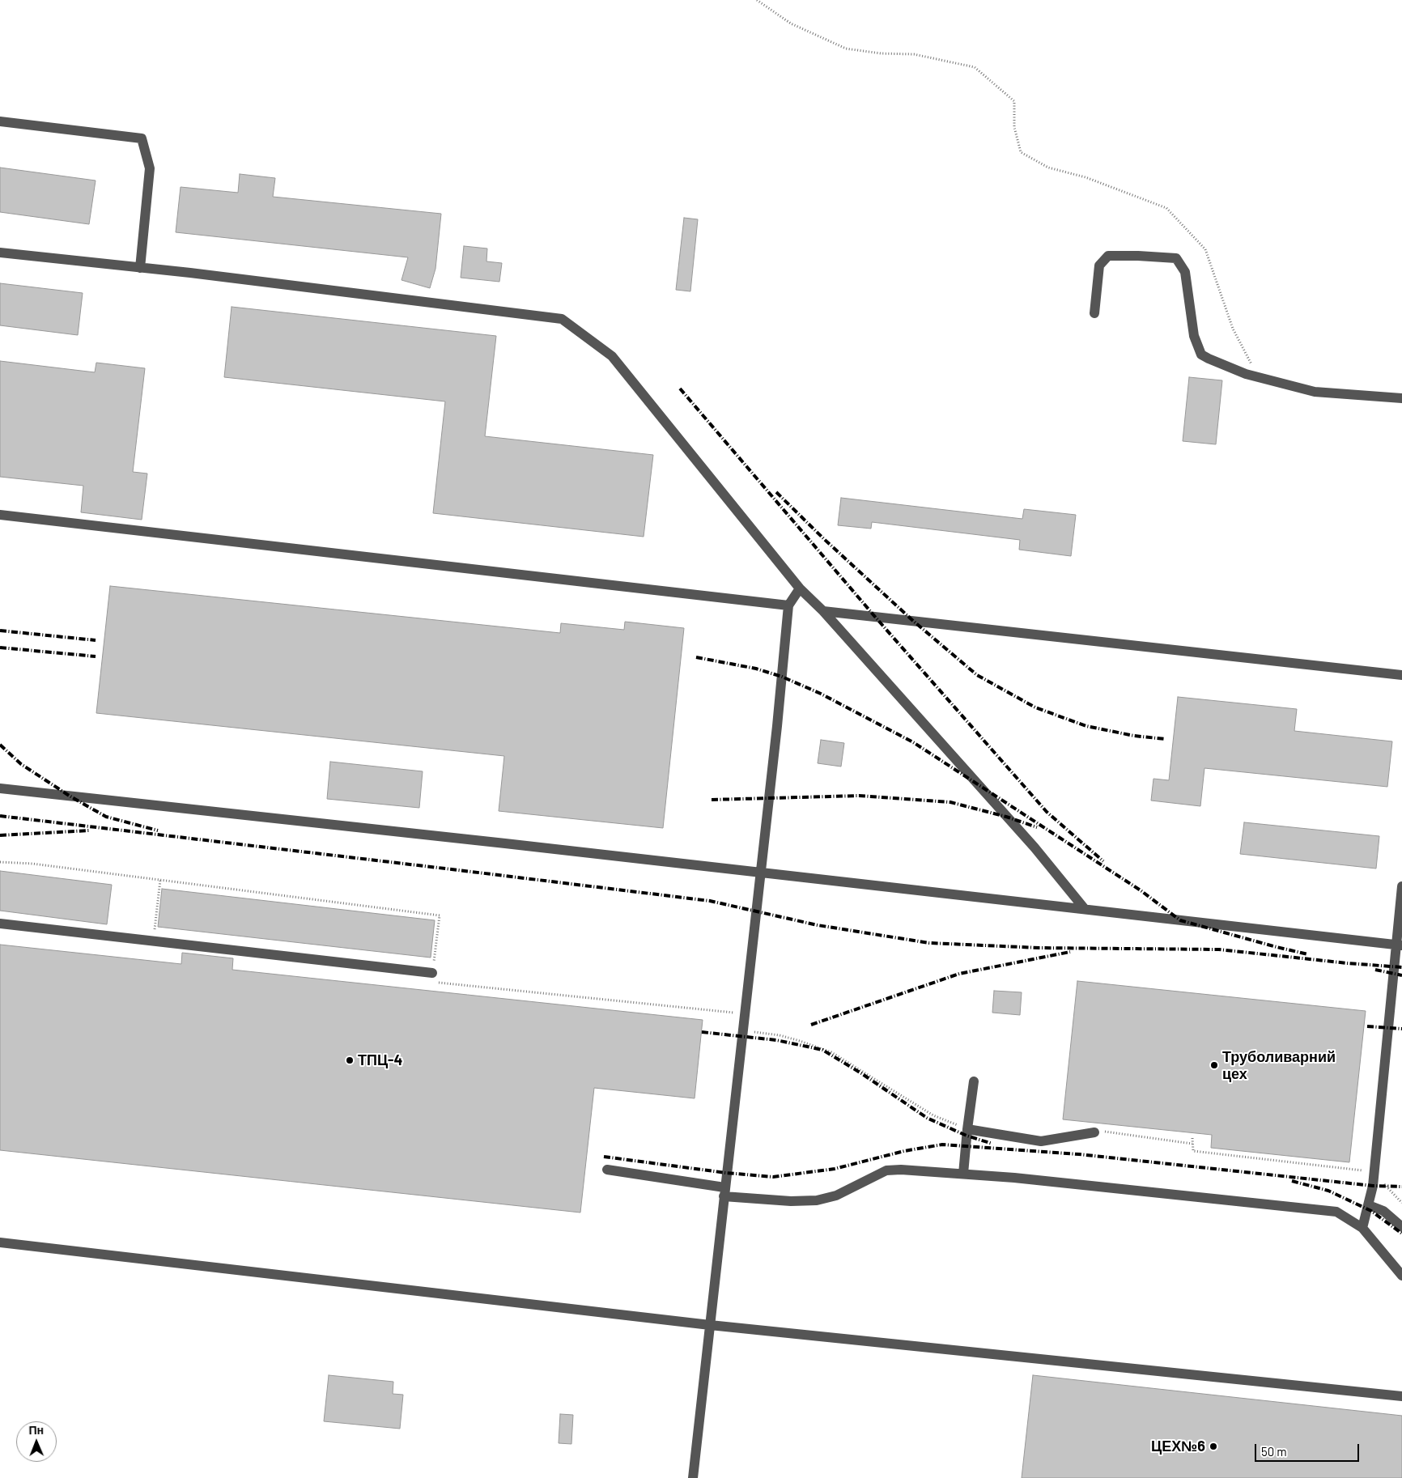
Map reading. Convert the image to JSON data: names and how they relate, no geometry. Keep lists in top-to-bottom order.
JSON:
{
  "places": ["ТПЦ-4", "Труболиварний цех", "ЦЕХ№6"],
  "scale_bar": "50 m",
  "north": "top"
}
